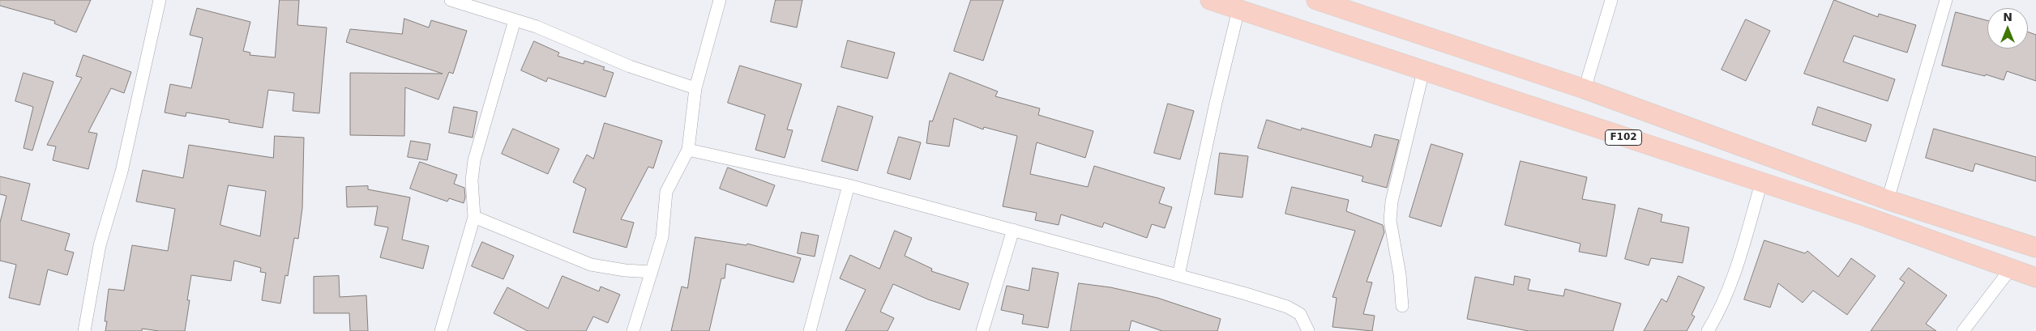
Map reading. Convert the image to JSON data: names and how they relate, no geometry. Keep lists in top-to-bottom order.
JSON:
{
  "streets": {
    "main road": ["F102"]
  },
  "north": "top"
}
